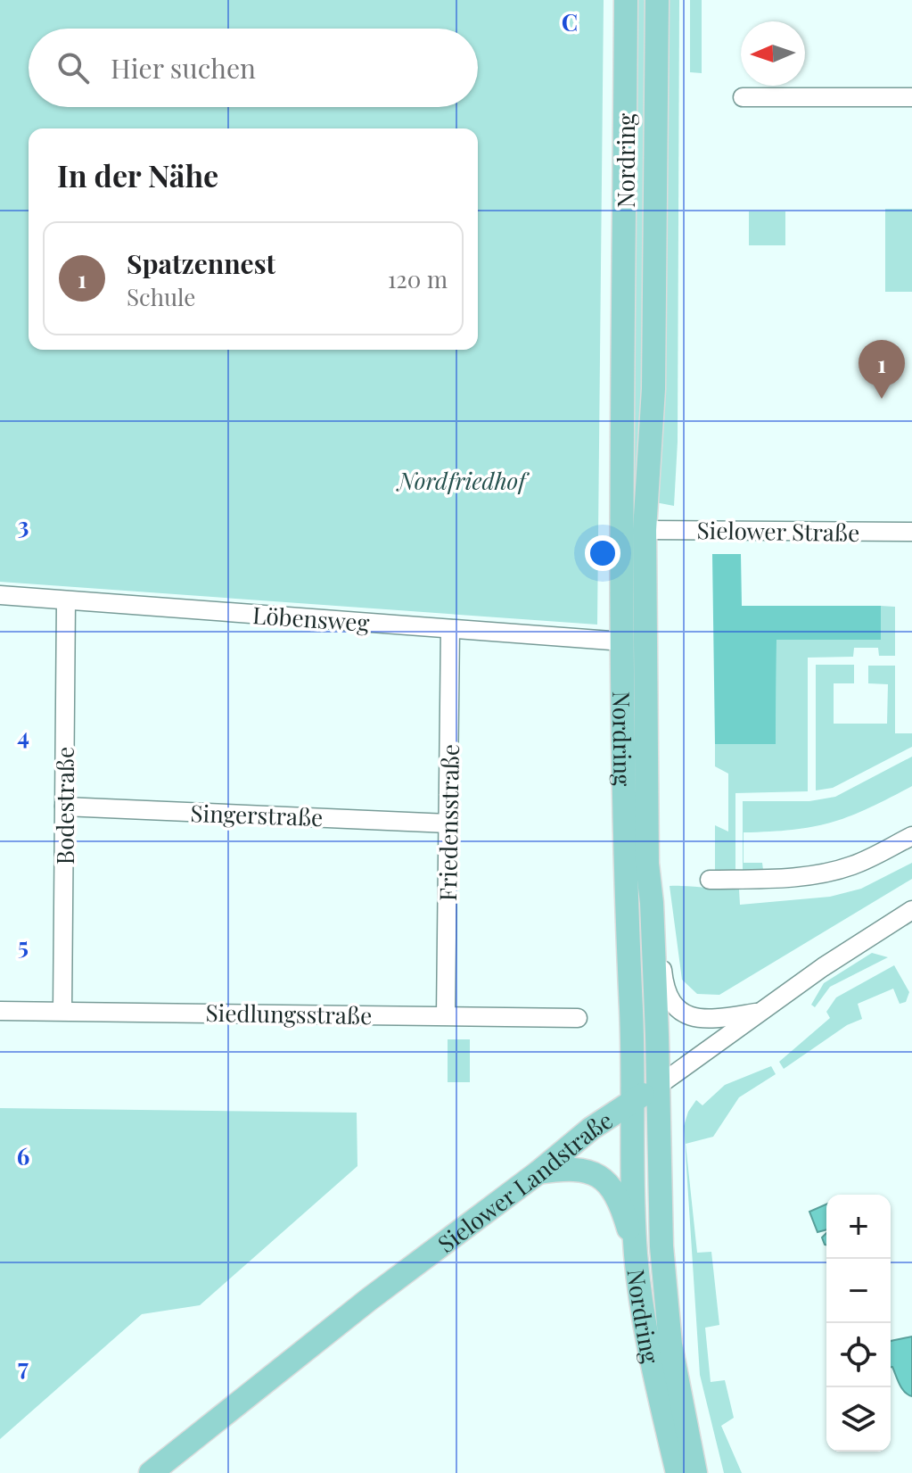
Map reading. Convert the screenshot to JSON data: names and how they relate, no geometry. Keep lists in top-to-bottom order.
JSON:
{
  "streets": {
    "main road": ["Nordring", "Sielower Landstraße"],
    "street": [
      "Sielower Straße",
      "Löbensweg",
      "Bodestraße",
      "Singerstraße",
      "Friedensstraße",
      "Siedlungsstraße"
    ]
  },
  "crossings": [
    ["Nordring", "Sielower Straße"],
    ["Nordring", "Löbensweg"],
    ["Nordring", "Sielower Landstraße"],
    ["Löbensweg", "Bodestraße"],
    ["Löbensweg", "Friedensstraße"],
    ["Bodestraße", "Singerstraße"],
    ["Bodestraße", "Siedlungsstraße"],
    ["Singerstraße", "Friedensstraße"],
    ["Friedensstraße", "Siedlungsstraße"]
  ],
  "parks": ["Nordfriedhof"],
  "north": "left",
  "page": {
    "search": "Hier suchen",
    "heading": "In der Nähe",
    "list": [
      {
        "mark": "1",
        "name": "Spatzennest",
        "note": "Schule",
        "value": "120 m"
      }
    ],
    "pins": "1",
    "map_buttons": ["+", "−"]
  },
  "grid": {
    "columns": ["C"],
    "rows": [
      "3",
      "4",
      "5",
      "6",
      "7"
    ]
  }
}
